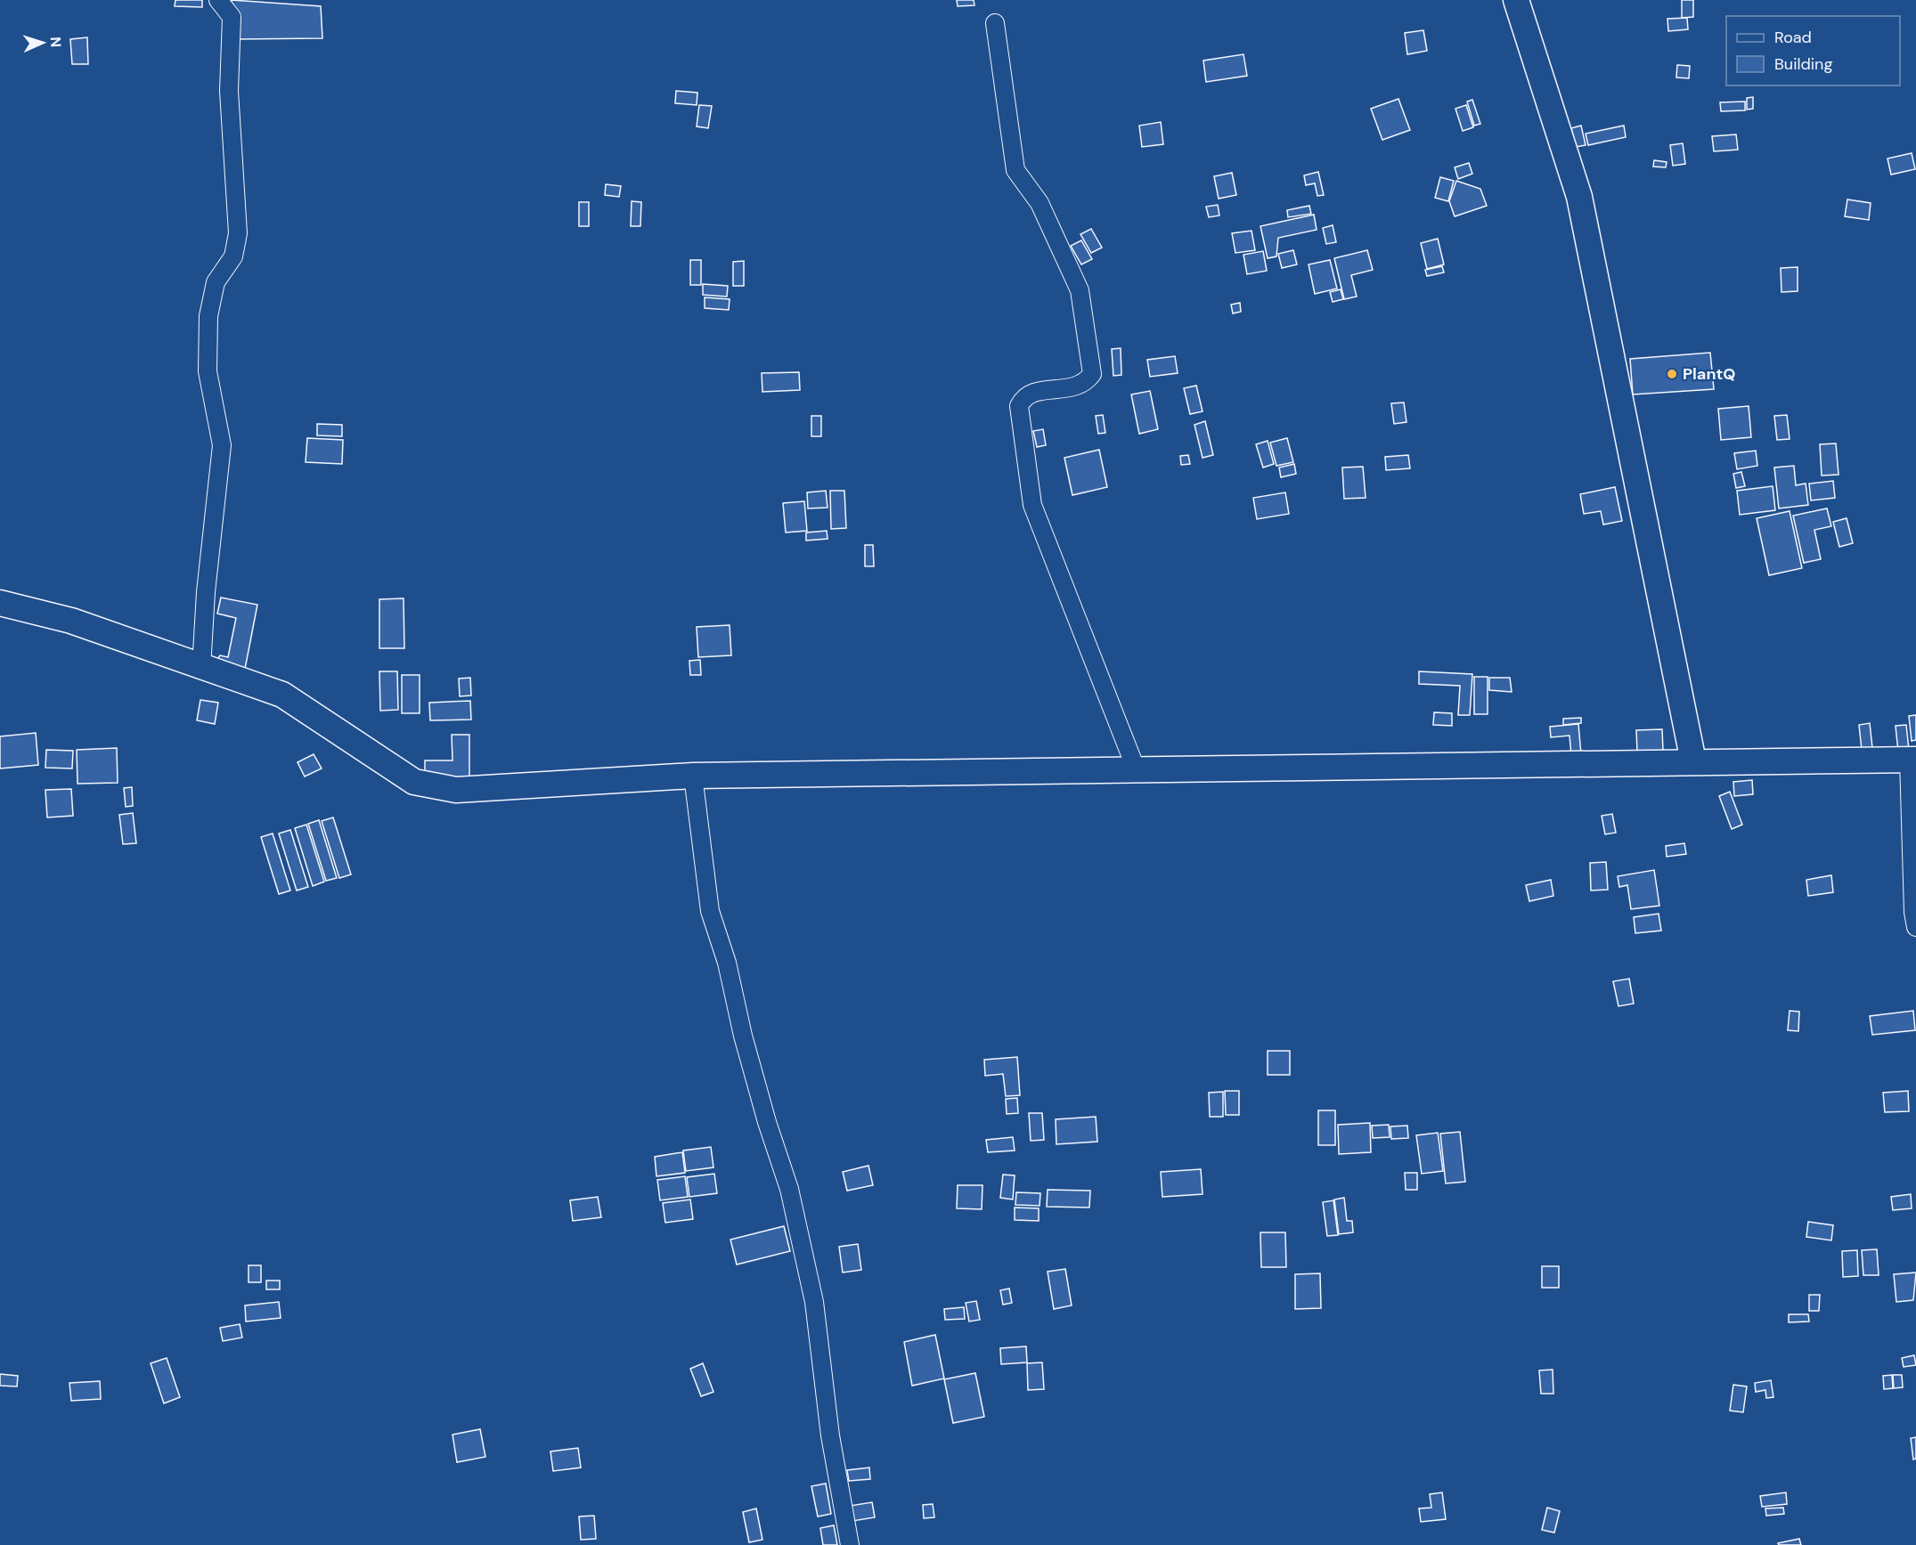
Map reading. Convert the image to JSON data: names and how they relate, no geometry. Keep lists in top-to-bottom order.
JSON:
{
  "places": ["PlantQ"],
  "legend": ["Road", "Building"],
  "north": "right"
}
